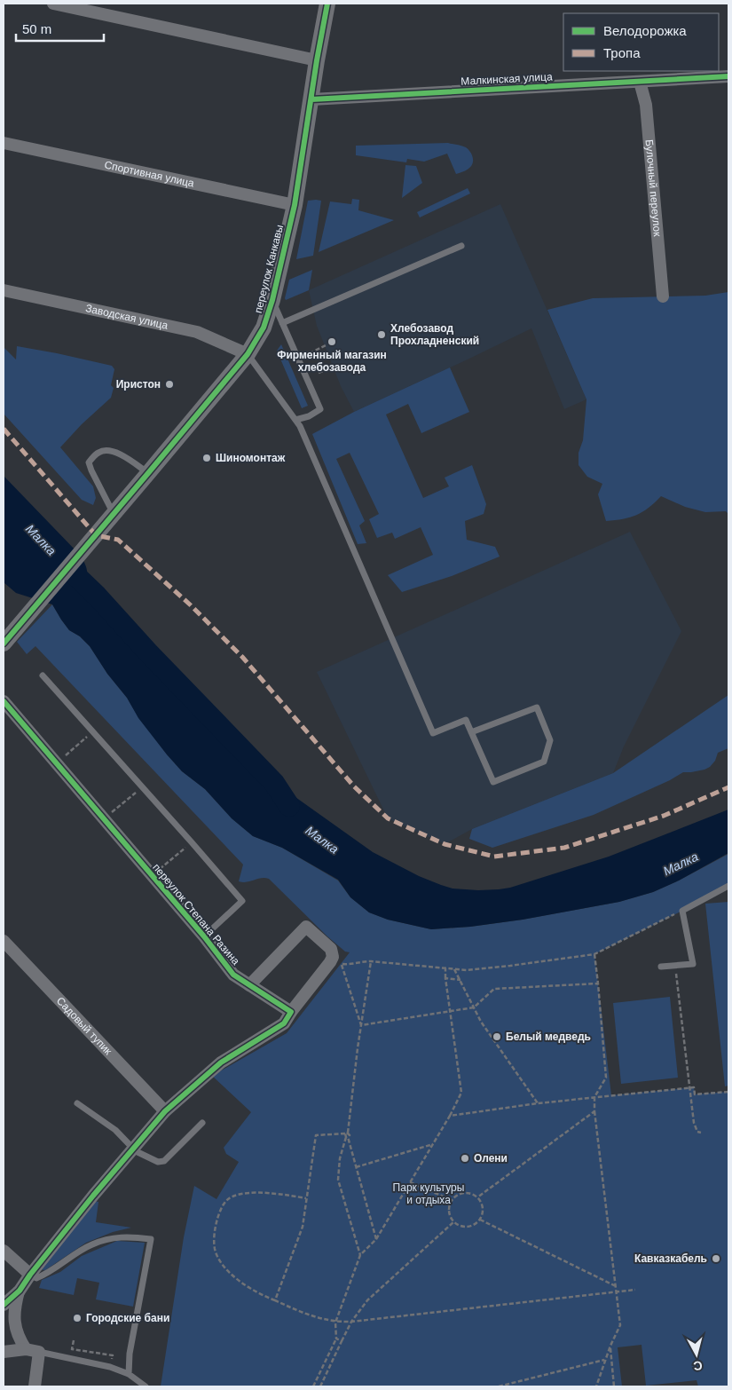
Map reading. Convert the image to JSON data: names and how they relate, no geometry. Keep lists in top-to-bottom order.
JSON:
{
  "streets": {
    "street": [
      "Малкинская улица",
      "Спортивная улица",
      "Булочный переулок",
      "переулок Канкавы",
      "Заводская улица",
      "переулок Степана Разина",
      "Садовый тупик"
    ]
  },
  "crossings": [
    ["Малкинская улица", "Булочный переулок"],
    ["Малкинская улица", "переулок Канкавы"],
    ["Спортивная улица", "переулок Канкавы"],
    ["переулок Канкавы", "Заводская улица"]
  ],
  "water": ["Малка"],
  "parks": ["Парк культуры и отдыха"],
  "places": [
    "Хлебозавод Прохладненский",
    "Фирменный магазин хлебозавода",
    "Иристон",
    "Шиномонтаж",
    "Белый медведь",
    "Олени",
    "Кавказкабель",
    "Городские бани"
  ],
  "legend": ["Велодорожка", "Тропа"],
  "scale_bar": "50 m",
  "north": "bottom"
}
